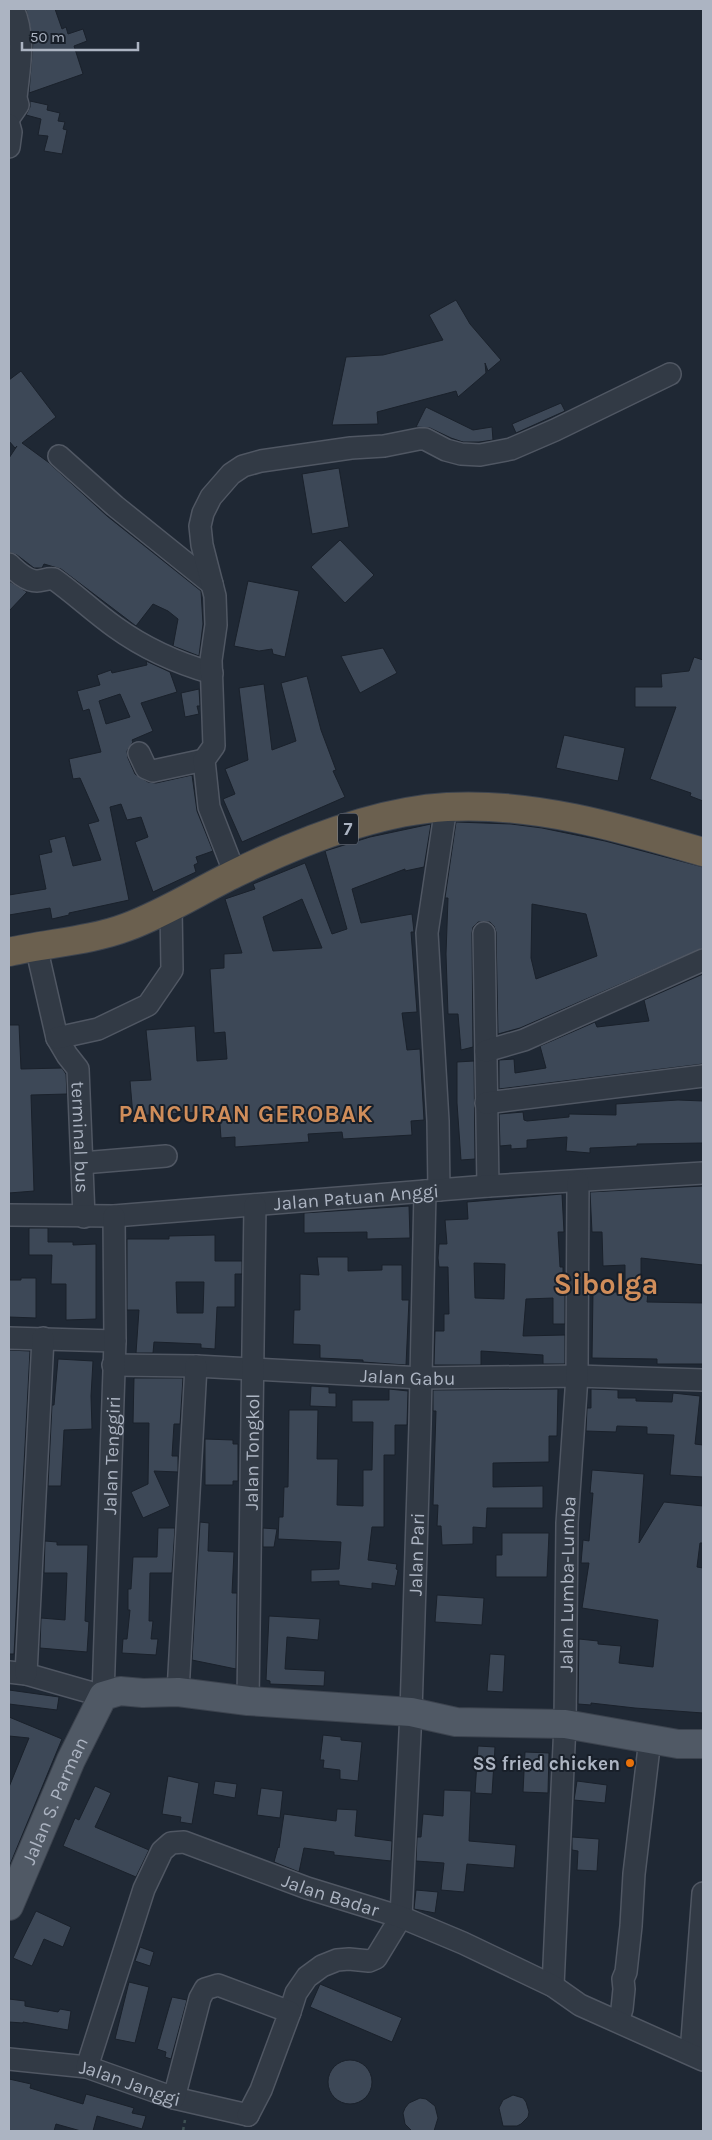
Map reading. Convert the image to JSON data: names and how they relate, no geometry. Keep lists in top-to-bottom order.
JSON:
{
  "streets": {
    "highway": ["7"],
    "main road": ["Jalan S. Parman"],
    "street": [
      "terminal bus",
      "Jalan Patuan Anggi",
      "Jalan Gabu",
      "Jalan Tongkol",
      "Jalan Tenggiri",
      "Jalan Pari",
      "Jalan Lumba-Lumba",
      "Jalan Badar",
      "Jalan Janggi"
    ]
  },
  "crossings": [
    ["7", "terminal bus"],
    ["7", "Jalan Pari"],
    ["terminal bus", "Jalan Patuan Anggi"],
    ["Jalan Patuan Anggi", "Jalan Tongkol"],
    ["Jalan Patuan Anggi", "Jalan Tenggiri"],
    ["Jalan Patuan Anggi", "Jalan Pari"],
    ["Jalan Patuan Anggi", "Jalan Lumba-Lumba"],
    ["Jalan Gabu", "Jalan Tongkol"],
    ["Jalan Gabu", "Jalan Tenggiri"],
    ["Jalan Gabu", "Jalan Pari"],
    ["Jalan Gabu", "Jalan Lumba-Lumba"],
    ["Jalan Tenggiri", "Jalan S. Parman"],
    ["Jalan Pari", "Jalan Badar"],
    ["Jalan Lumba-Lumba", "Jalan Badar"],
    ["Jalan Badar", "Jalan Janggi"]
  ],
  "districts": ["PANCURAN GEROBAK", "Sibolga"],
  "places": ["SS fried chicken"],
  "scale_bar": "50 m"
}
